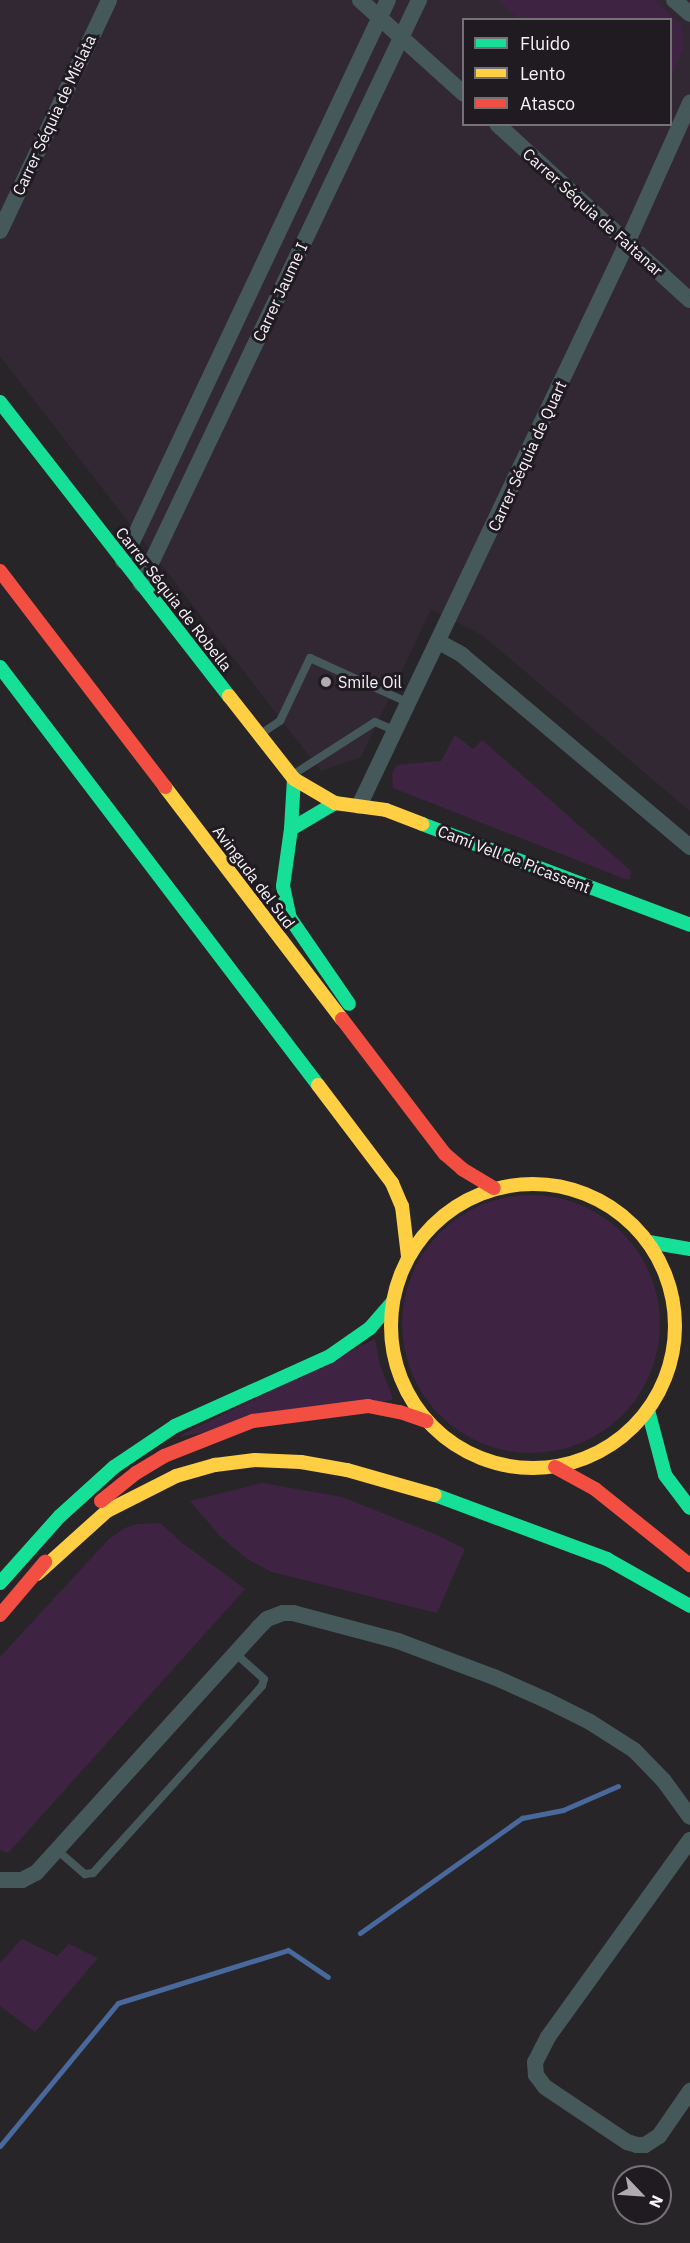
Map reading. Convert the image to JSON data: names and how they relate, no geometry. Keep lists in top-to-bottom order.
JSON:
{
  "streets": {
    "main road": ["Carrer Séquia de Robella", "Camí Vell de Picassent", "Avinguda del Sud"],
    "street": [
      "Carrer Séquia de Mislata",
      "Carrer Séquia de Faitanar",
      "Carrer Jaume I",
      "Carrer Séquia de Quart"
    ]
  },
  "crossings": [
    ["Carrer Séquia de Faitanar", "Carrer Séquia de Quart"],
    ["Carrer Jaume I", "Carrer Séquia de Robella"],
    ["Carrer Séquia de Quart", "Camí Vell de Picassent"],
    ["Carrer Séquia de Robella", "Camí Vell de Picassent"]
  ],
  "places": ["Smile Oil"],
  "legend": ["Fluido", "Lento", "Atasco"],
  "north": "bottom right"
}
